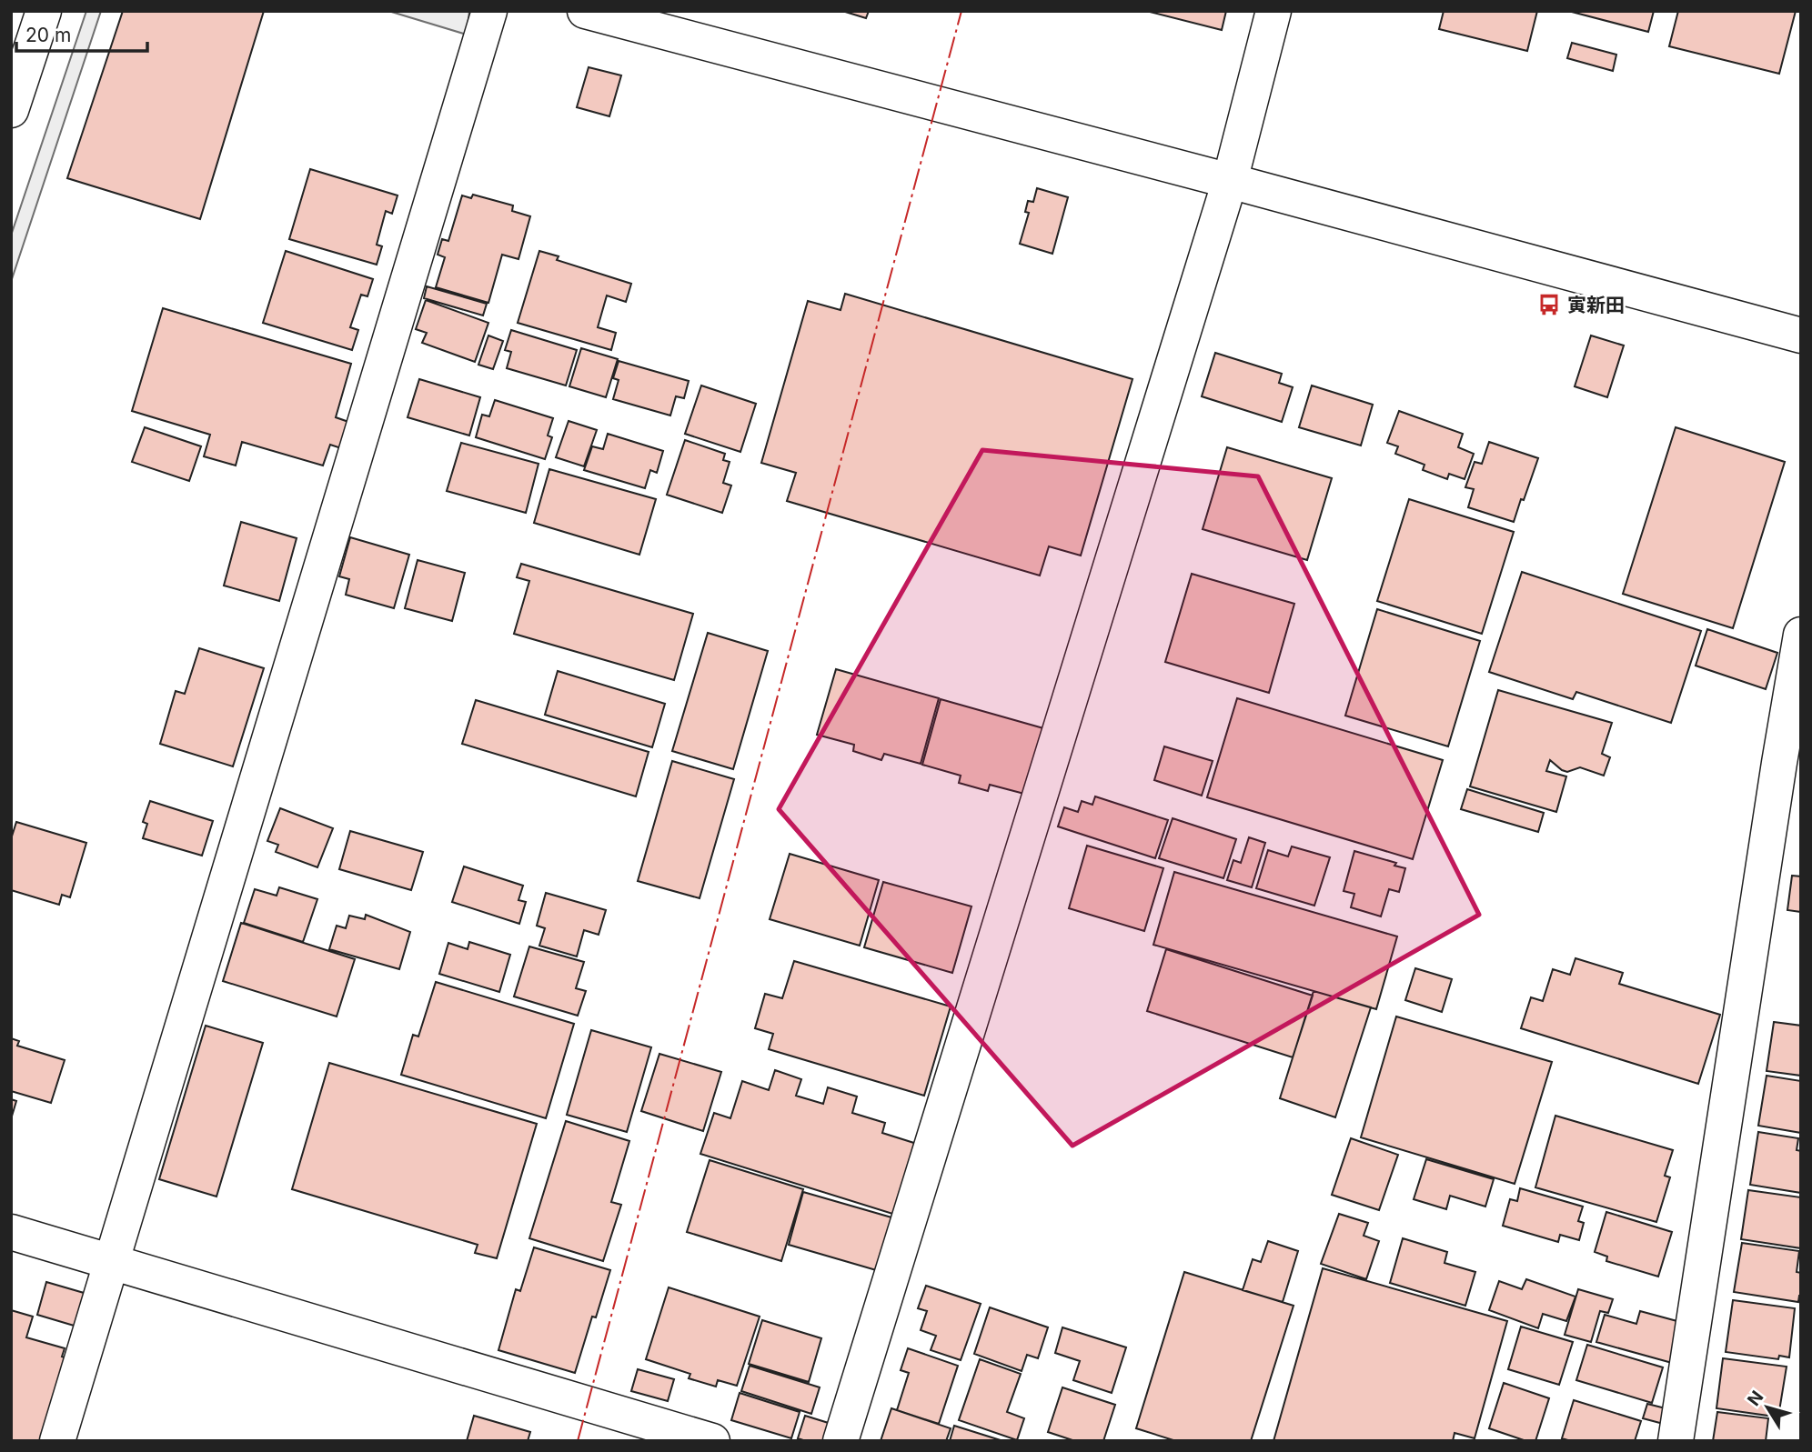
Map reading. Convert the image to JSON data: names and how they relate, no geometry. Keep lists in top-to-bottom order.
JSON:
{
  "places": {
    "bus stop": ["寅新田"]
  },
  "scale_bar": "20 m",
  "north": "top left"
}
